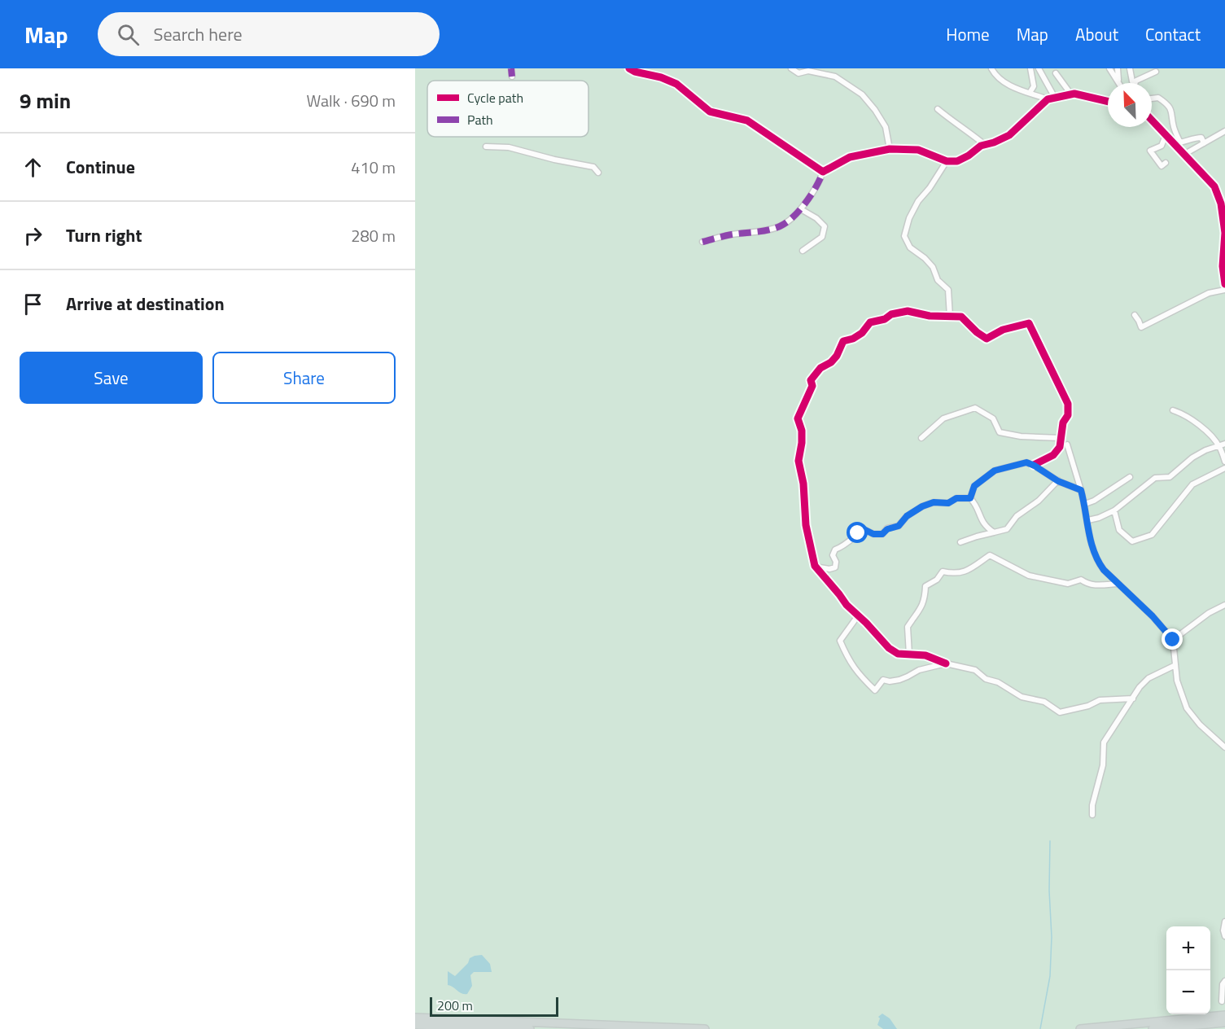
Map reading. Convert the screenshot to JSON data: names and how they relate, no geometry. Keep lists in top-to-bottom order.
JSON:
{
  "legend": ["Cycle path", "Path"],
  "scale_bar": "200 m",
  "north": "top left",
  "page": {
    "header": "Map",
    "search": "Search here",
    "nav": [
      "Home",
      "Map",
      "About",
      "Contact"
    ],
    "heading": ["9 min", "Walk · 690 m"],
    "list": [
      ["Continue", "410 m"],
      ["Turn right", "280 m"],
      "Arrive at destination"
    ],
    "buttons": ["Save", "Share"],
    "map_buttons": ["+", "−"],
    "scale": "200 m"
  }
}
